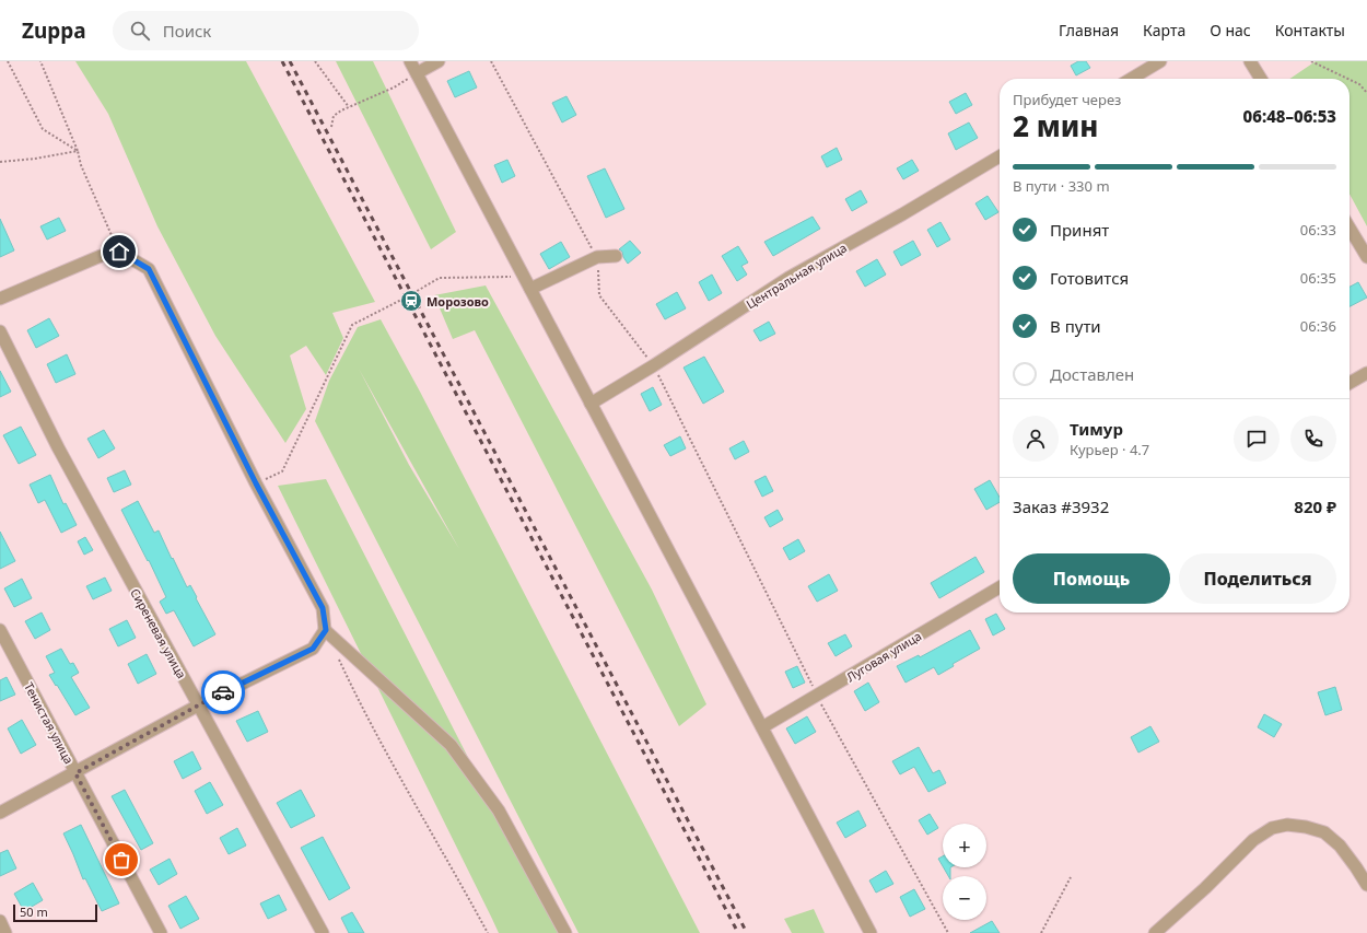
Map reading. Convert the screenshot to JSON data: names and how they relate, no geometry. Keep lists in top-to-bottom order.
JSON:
{
  "streets": {
    "street": [
      "Центральная улица",
      "Сиреневая улица",
      "Луговая улица",
      "Тенистая улица"
    ]
  },
  "places": {
    "station": ["Морозово"]
  },
  "scale_bar": "50 m",
  "page": {
    "header": "Zuppa",
    "search": "Поиск",
    "nav": [
      "Главная",
      "Карта",
      "О нас",
      "Контакты"
    ],
    "heading": ["2 мин", "Прибудет через", "06:48–06:53"],
    "panel": [
      "Тимур",
      "Курьер · 4.7",
      "Заказ #3932",
      "820 ₽"
    ],
    "bar": "В пути · 330 m",
    "list": [
      ["Принят", "06:33"],
      ["Готовится", "06:35"],
      ["В пути", "06:36"],
      "Доставлен"
    ],
    "buttons": ["Помощь", "Поделиться"],
    "map_buttons": ["+", "−"],
    "scale": "50 m"
  }
}
